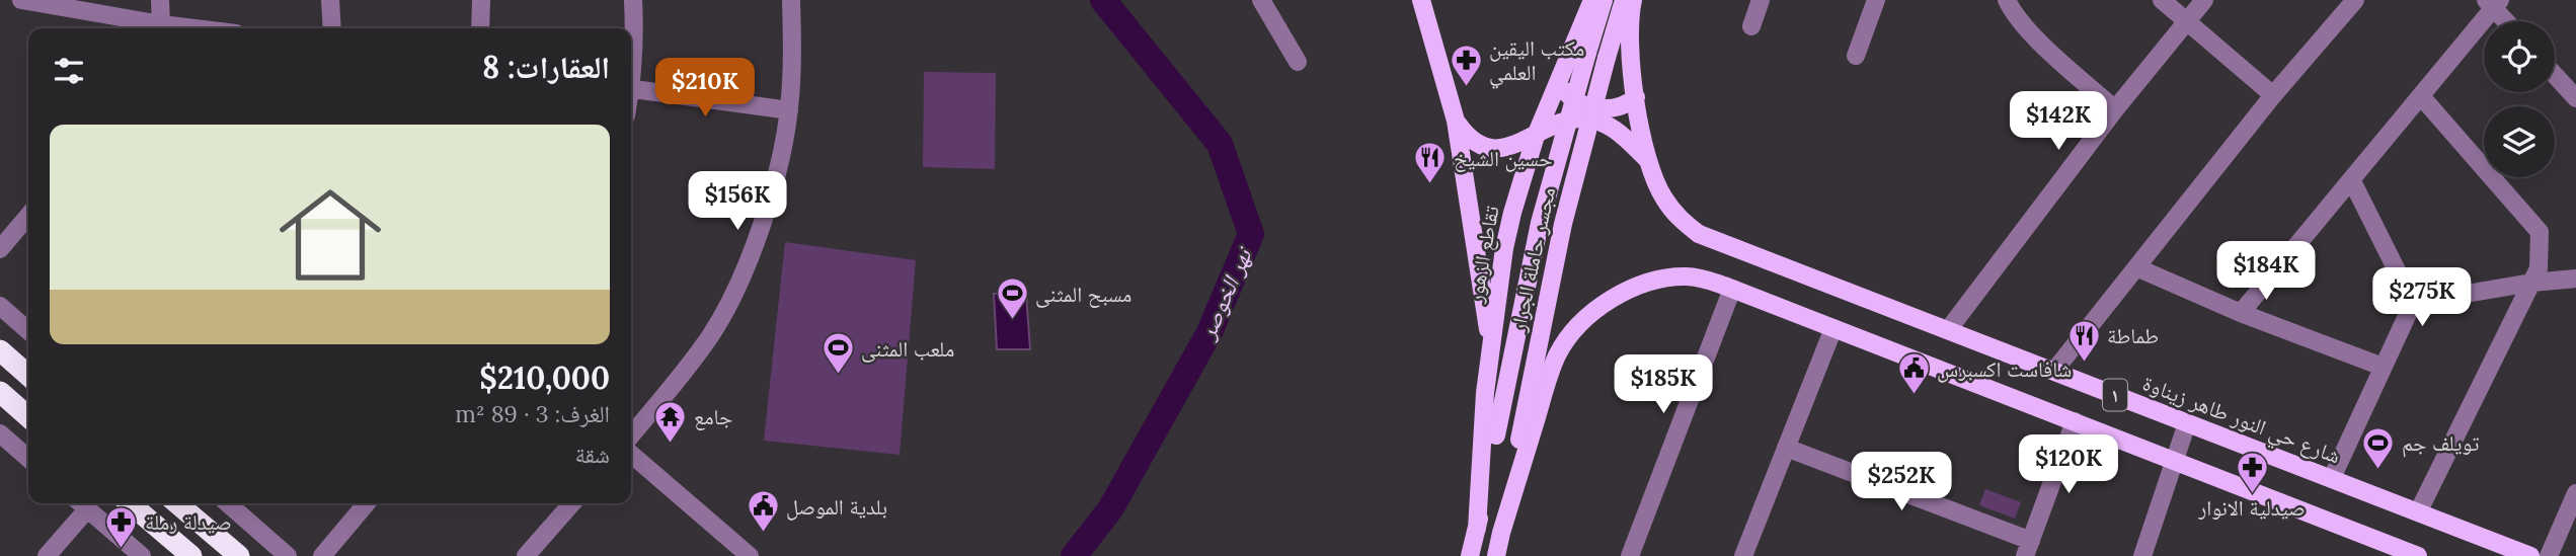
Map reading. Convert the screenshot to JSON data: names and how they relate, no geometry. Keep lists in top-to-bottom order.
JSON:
{
  "streets": {
    "main road": [
      "تقاطع الزهور",
      "مجسر حاملة الجرار",
      "١",
      "شارع حي النور طاهر زيناوة"
    ]
  },
  "crossings": [
    ["تقاطع الزهور", "مجسر حاملة الجرار"]
  ],
  "water": ["نهر الخوصر"],
  "places": {
    "pharmacy": ["مكتب اليقين العلمي", "صيدلية الانوار", "صيدلة رملة"],
    "restaurant": ["حسين الشيخ", "طماطة"],
    "sports": ["مسبح المثنى", "ملعب المثنى", "تويلف جم"],
    "public building": ["شافاست اكسبرس", "بلدية الموصل"],
    "temple": ["جامع"]
  },
  "page": {
    "heading": "العقارات: 8",
    "price": [
      "$210K",
      "$142K",
      "$156K",
      "$184K",
      "$275K",
      "$185K",
      "$120K",
      "$252K"
    ],
    "list": [
      {
        "name": "$210,000",
        "note": "الغرف: 3 · 89 m² · شقة"
      }
    ]
  }
}
